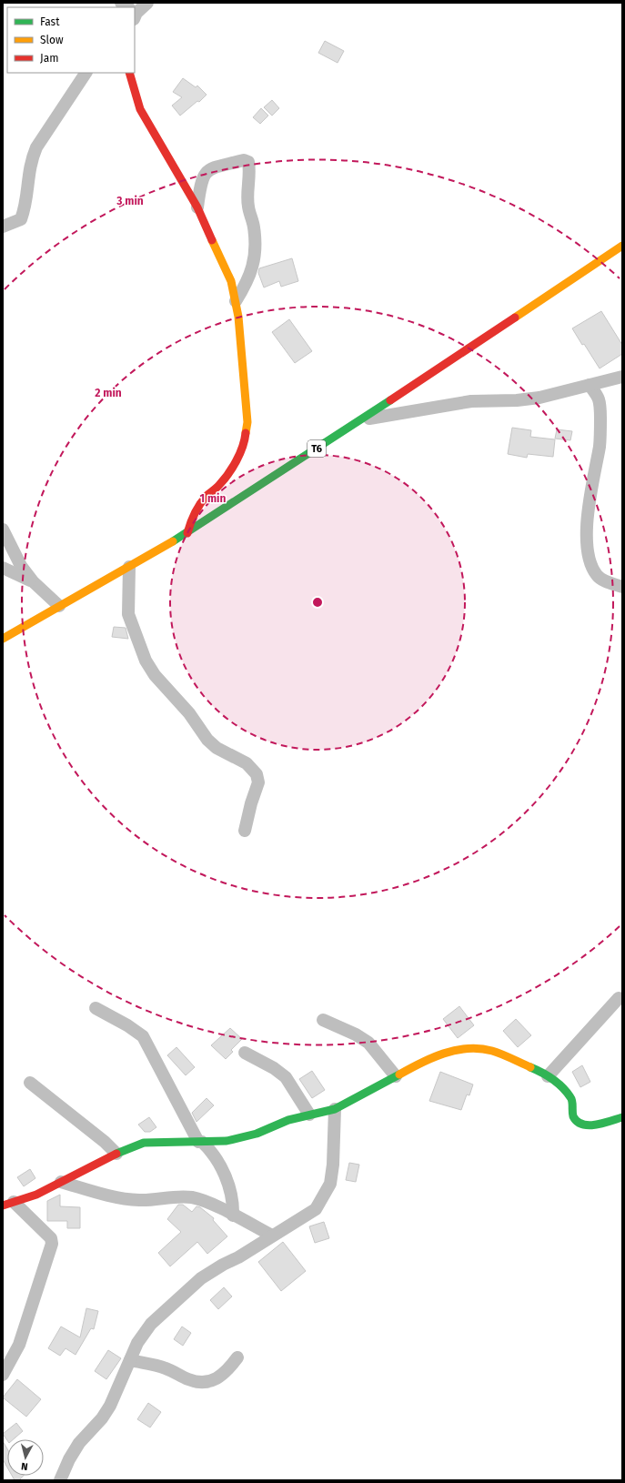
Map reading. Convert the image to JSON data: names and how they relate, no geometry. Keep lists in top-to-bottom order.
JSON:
{
  "streets": {
    "main road": ["T6"]
  },
  "legend": ["Fast", "Slow", "Jam"],
  "north": "bottom",
  "rings": ["3 min", "2 min", "1 min"]
}
